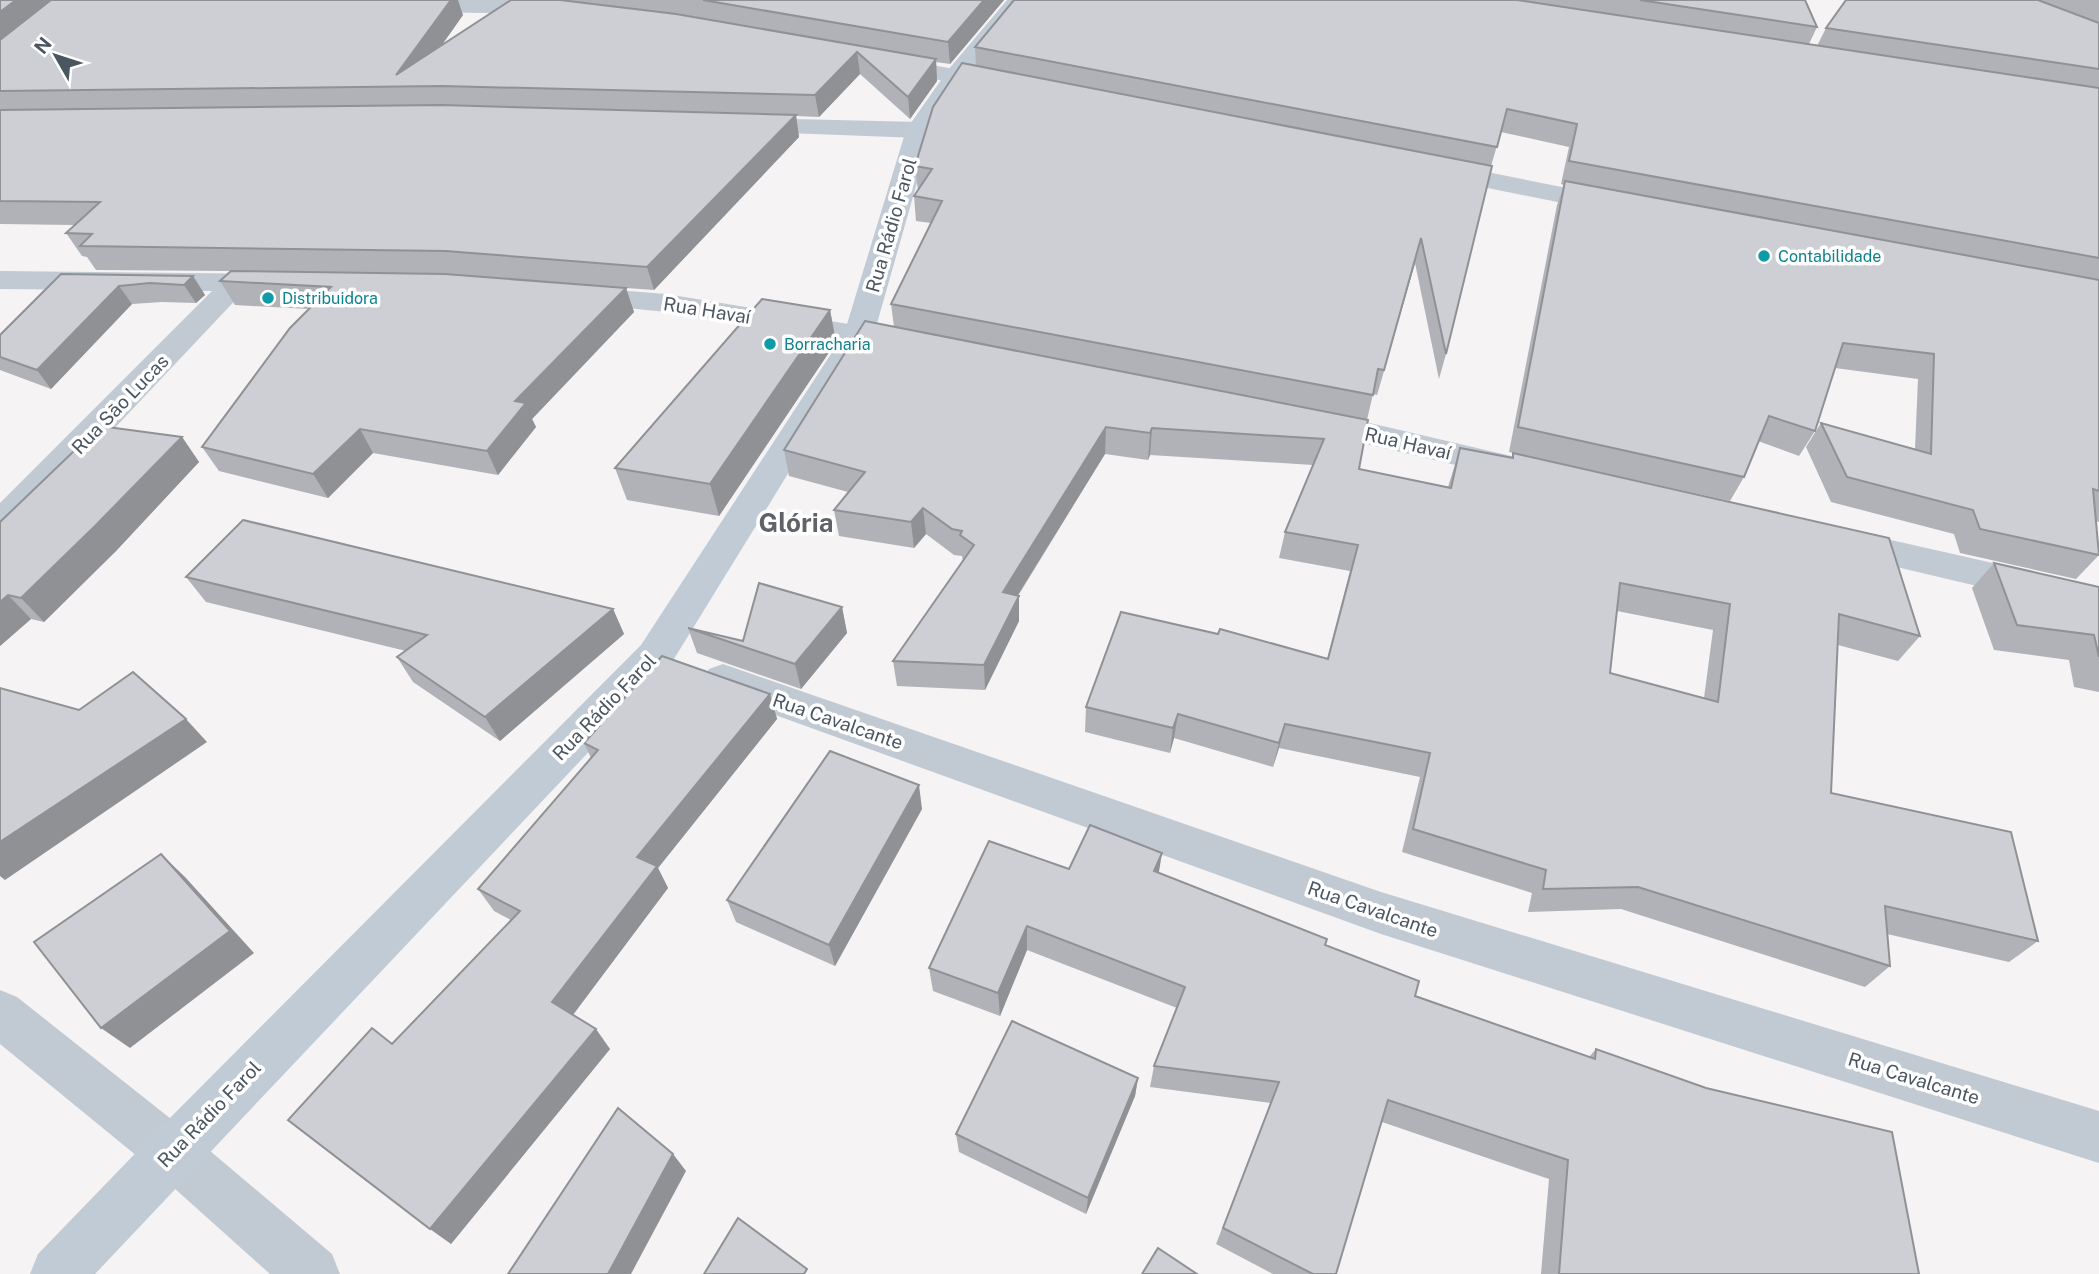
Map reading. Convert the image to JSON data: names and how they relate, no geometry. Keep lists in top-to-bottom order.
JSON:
{
  "streets": {
    "street": [
      "Rua Rádio Farol",
      "Rua Havaí",
      "Rua São Lucas",
      "Rua Cavalcante"
    ]
  },
  "crossings": [
    ["Rua Rádio Farol", "Rua Havaí"],
    ["Rua Rádio Farol", "Rua Cavalcante"]
  ],
  "districts": ["Glória"],
  "places": ["Contabilidade", "Distribuidora", "Borracharia"],
  "north": "top left"
}
